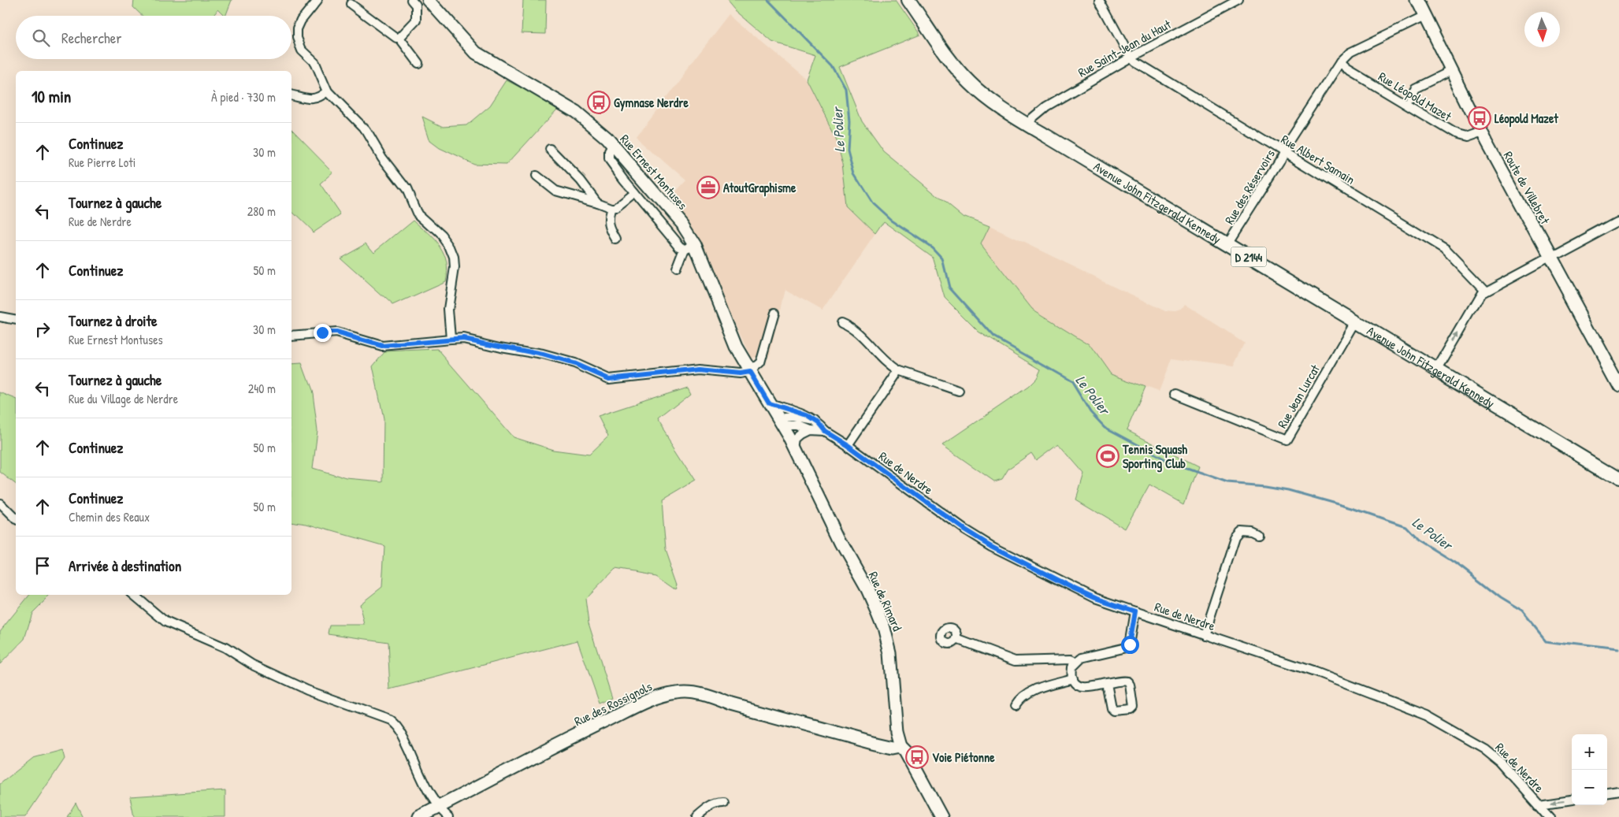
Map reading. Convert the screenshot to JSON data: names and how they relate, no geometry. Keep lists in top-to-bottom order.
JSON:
{
  "streets": {
    "main road": ["Avenue John Fitzgerald Kennedy", "D 2144"],
    "street": [
      "Rue Saint-Jean du Haut",
      "Rue Léopold Mazet",
      "Rue Albert Samain",
      "Rue Ernest Montuses",
      "Rue des Réservoirs",
      "Route de Villebret",
      "Rue Jean Lurcat",
      "Rue de Nerdre",
      "Rue de Rimard",
      "Rue des Rossignols"
    ]
  },
  "crossings": [
    ["Rue Saint-Jean du Haut", "Rue Albert Samain"],
    ["Rue Saint-Jean du Haut", "Avenue John Fitzgerald Kennedy"],
    ["Rue Léopold Mazet", "Rue des Réservoirs"],
    ["Rue Léopold Mazet", "Route de Villebret"],
    ["Rue Albert Samain", "Rue des Réservoirs"],
    ["Rue Ernest Montuses", "Rue de Nerdre"],
    ["Rue Ernest Montuses", "Rue de Rimard"],
    ["Rue des Réservoirs", "Route de Villebret"],
    ["Rue des Réservoirs", "Avenue John Fitzgerald Kennedy"],
    ["Avenue John Fitzgerald Kennedy", "Rue Jean Lurcat"],
    ["Rue de Nerdre", "Rue de Rimard"],
    ["Rue de Rimard", "Rue des Rossignols"]
  ],
  "water": ["Le Polier"],
  "places": {
    "bus stop": ["Gymnase Nerdre", "Léopold Mazet", "Voie Piétonne"],
    "office": ["AtoutGraphisme"],
    "sports": ["Tennis Squash Sporting Club"]
  },
  "north": "bottom",
  "page": {
    "search": "Rechercher",
    "heading": ["10 min", "À pied · 730 m"],
    "list": [
      ["Continuez", "Rue Pierre Loti", "30 m"],
      ["Tournez à gauche", "Rue de Nerdre", "280 m"],
      ["Continuez", "50 m"],
      ["Tournez à droite", "Rue Ernest Montuses", "30 m"],
      ["Tournez à gauche", "Rue du Village de Nerdre", "240 m"],
      ["Continuez", "50 m"],
      ["Continuez", "Chemin des Reaux", "50 m"],
      "Arrivée à destination"
    ],
    "map_buttons": ["+", "−"]
  }
}
